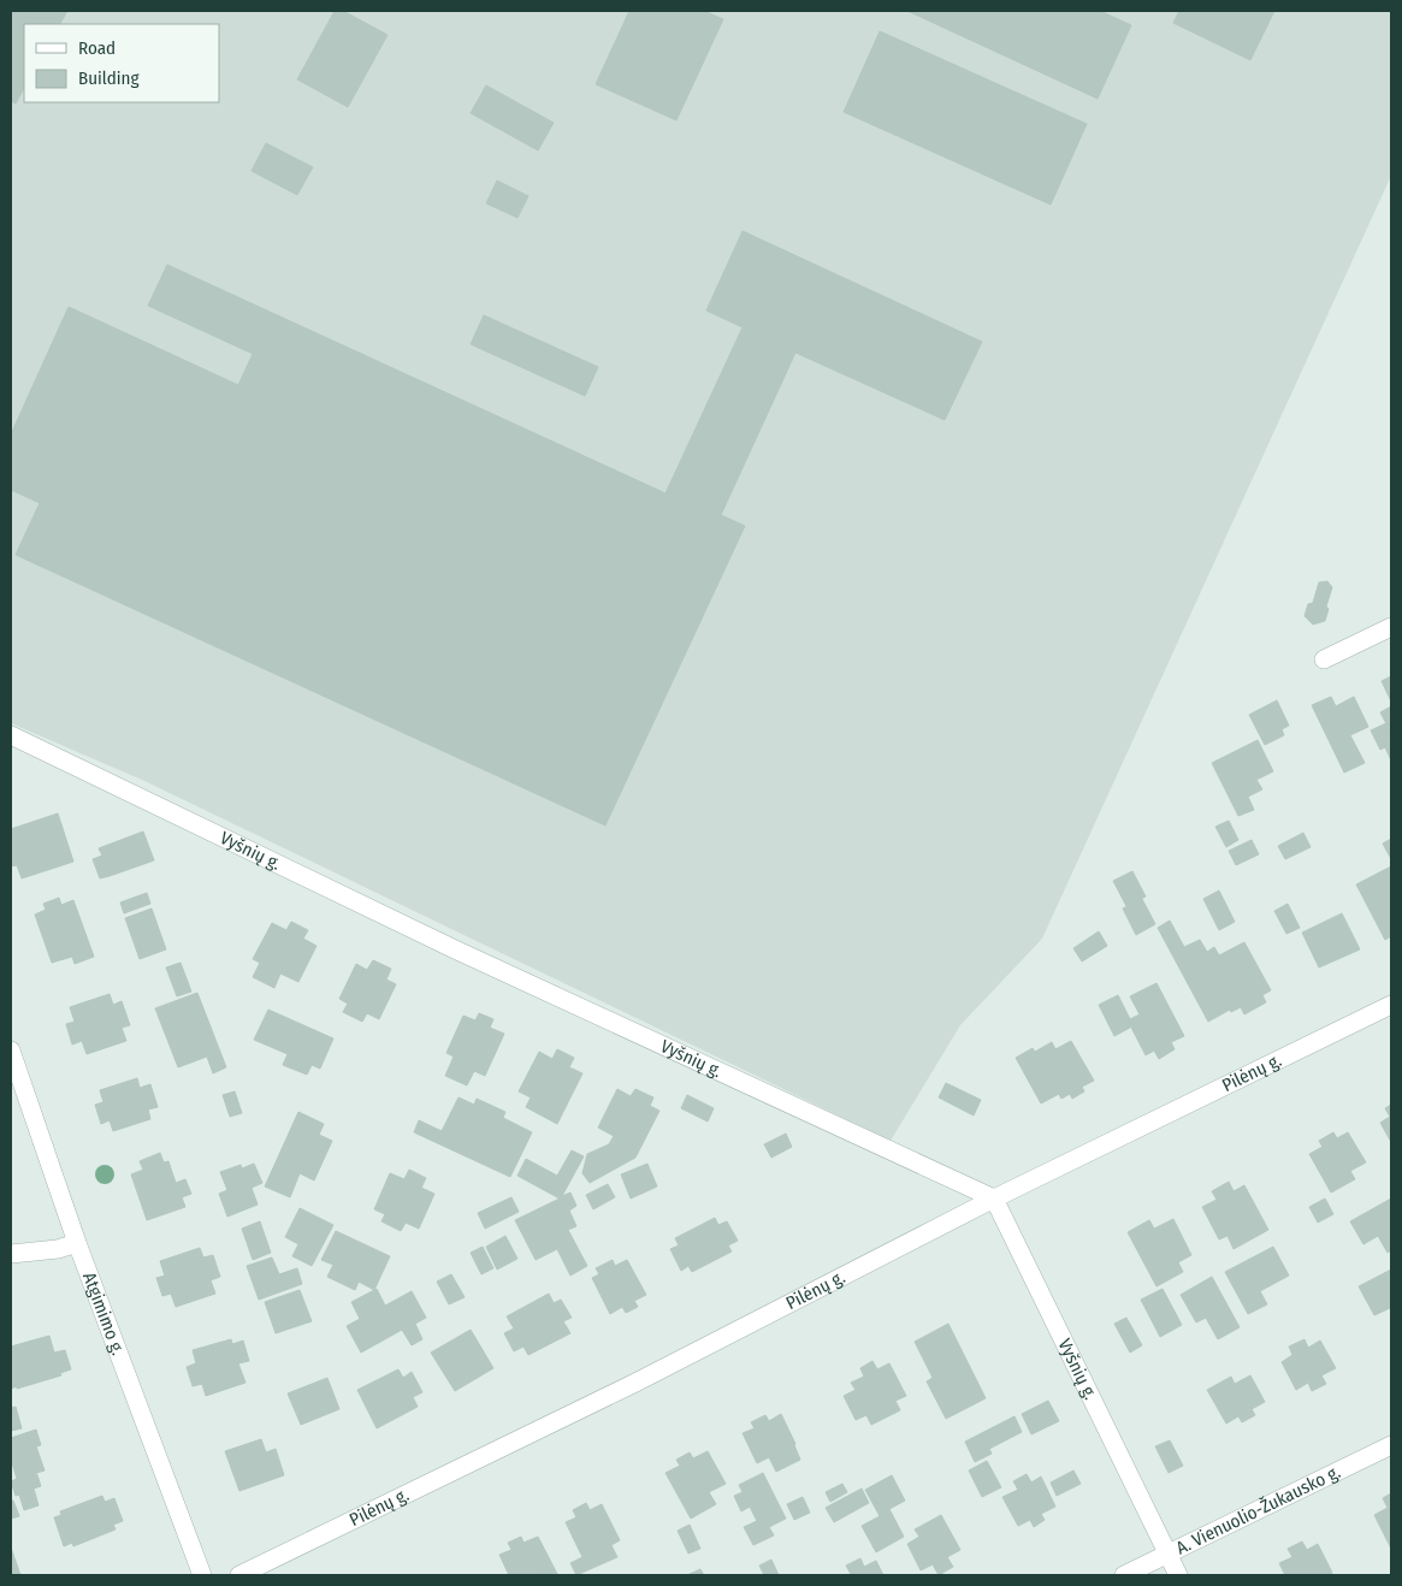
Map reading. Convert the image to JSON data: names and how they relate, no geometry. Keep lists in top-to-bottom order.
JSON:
{
  "streets": {
    "street": [
      "Vyšnių g.",
      "Pilėnų g.",
      "Atgimimo g.",
      "A. Vienuolio-Žukausko g."
    ]
  },
  "crossings": [
    ["Vyšnių g.", "Pilėnų g."],
    ["Vyšnių g.", "A. Vienuolio-Žukausko g."]
  ],
  "legend": ["Road", "Building"]
}
